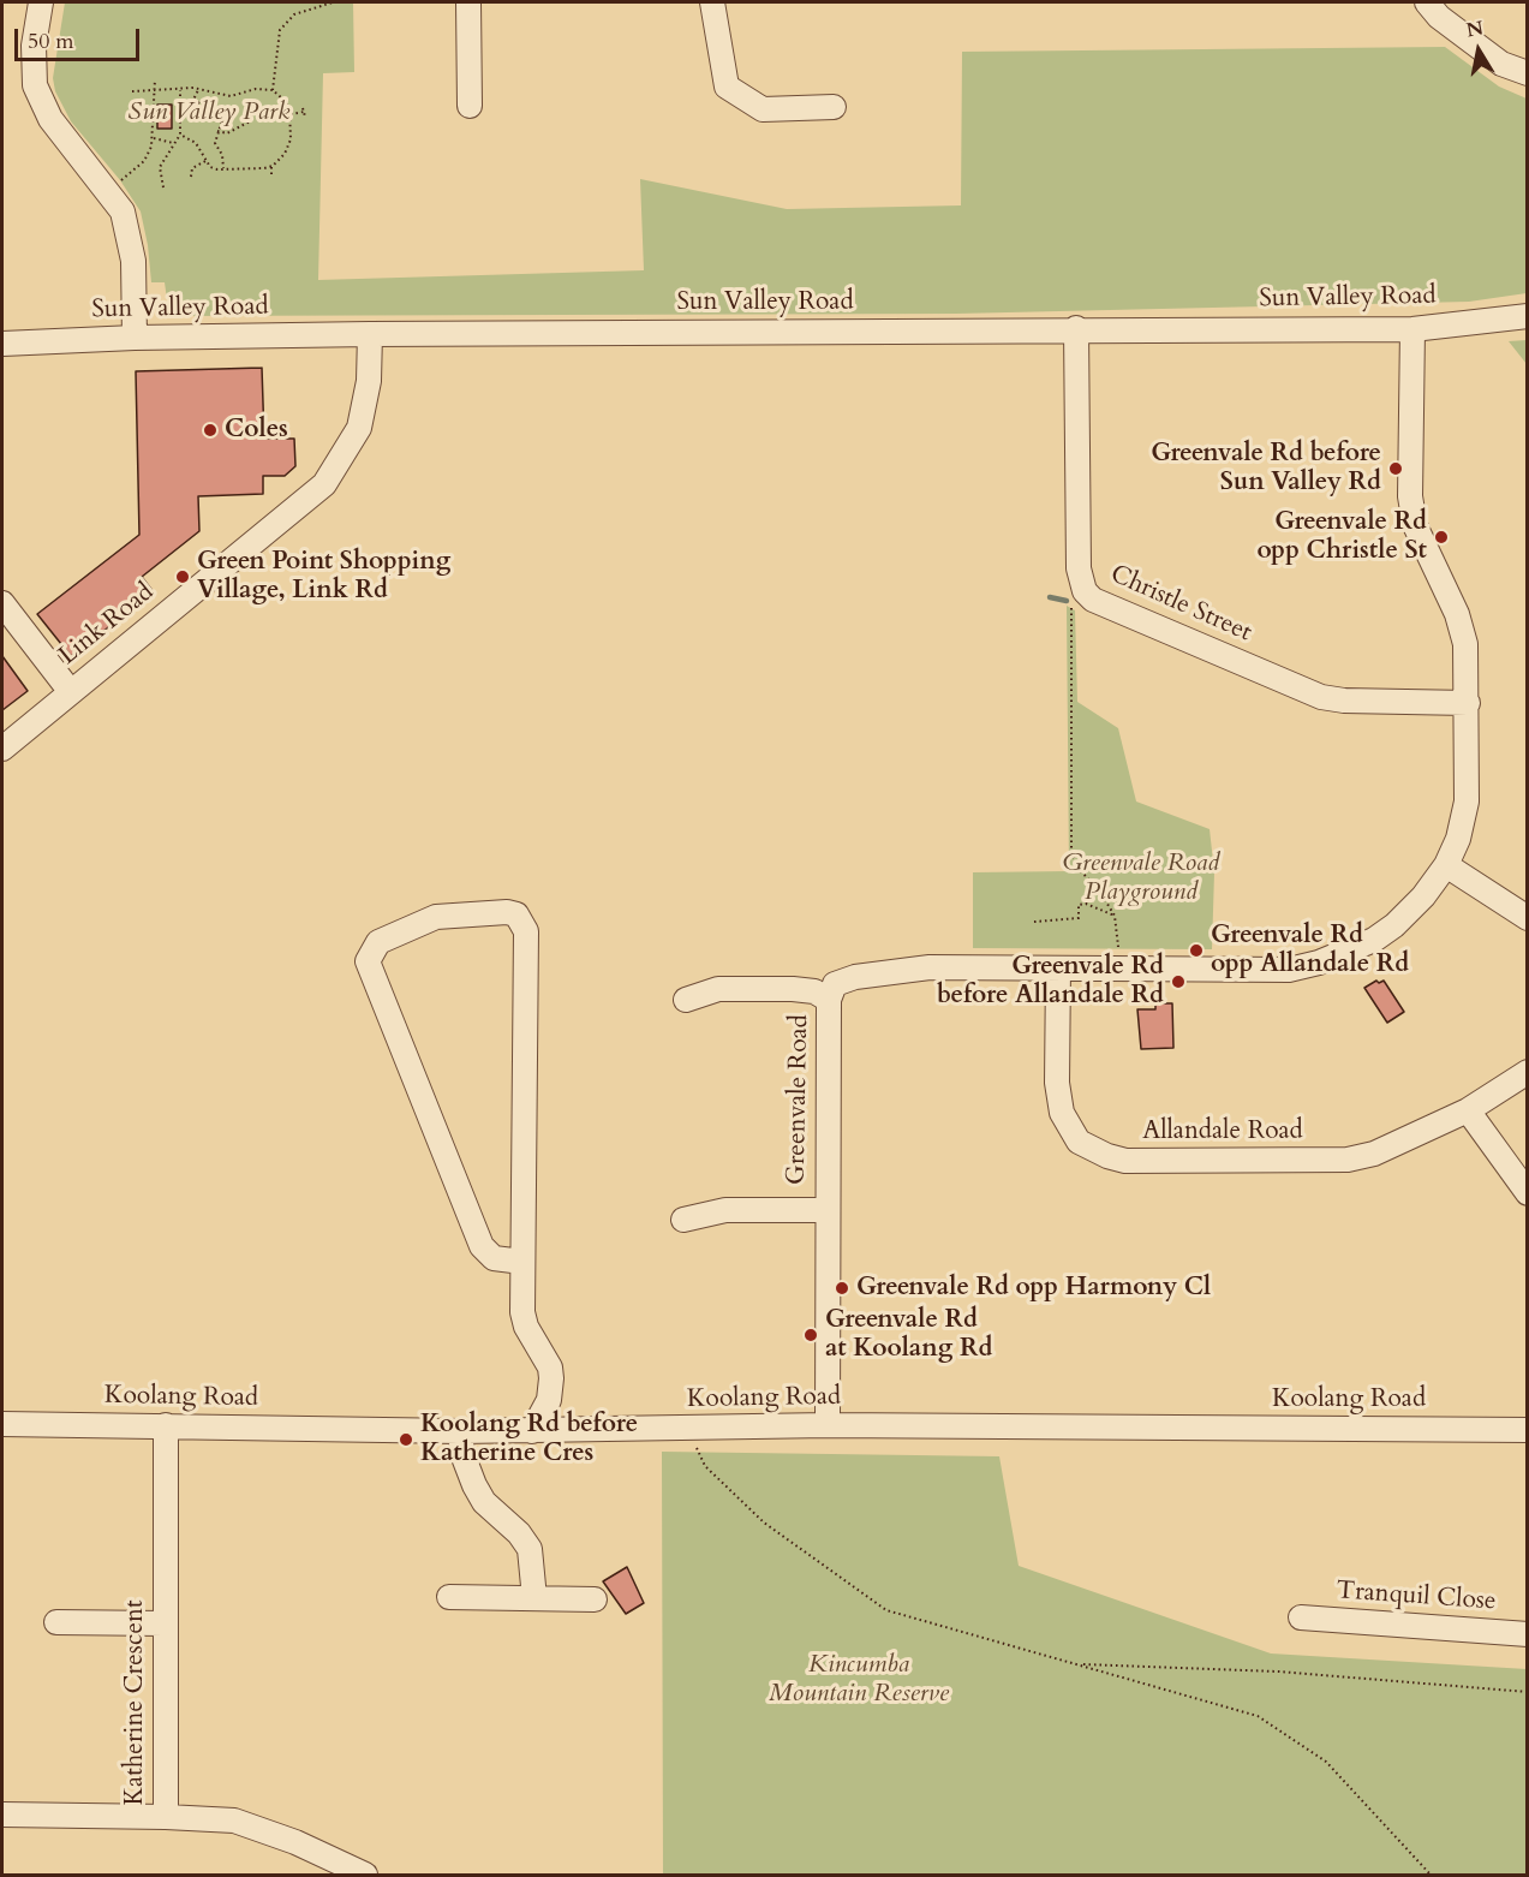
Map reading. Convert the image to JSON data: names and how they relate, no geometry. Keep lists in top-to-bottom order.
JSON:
{
  "streets": {
    "street": [
      "Sun Valley Road",
      "Christle Street",
      "Link Road",
      "Greenvale Road",
      "Allandale Road",
      "Koolang Road",
      "Tranquil Close",
      "Katherine Crescent"
    ]
  },
  "crossings": [
    ["Sun Valley Road", "Christle Street"],
    ["Sun Valley Road", "Link Road"],
    ["Sun Valley Road", "Greenvale Road"],
    ["Christle Street", "Greenvale Road"],
    ["Greenvale Road", "Allandale Road"],
    ["Greenvale Road", "Koolang Road"],
    ["Koolang Road", "Katherine Crescent"]
  ],
  "parks": ["Sun Valley Park", "Greenvale Road Playground", "Kincumba Mountain Reserve"],
  "places": [
    "Coles",
    "Greenvale Rd before Sun Valley Rd",
    "Greenvale Rd opp Christle St",
    "Green Point Shopping Village, Link Rd",
    "Greenvale Rd opp Allandale Rd",
    "Greenvale Rd before Allandale Rd",
    "Greenvale Rd opp Harmony Cl",
    "Greenvale Rd at Koolang Rd",
    "Koolang Rd before Katherine Cres"
  ],
  "scale_bar": "50 m",
  "north": "top"
}
